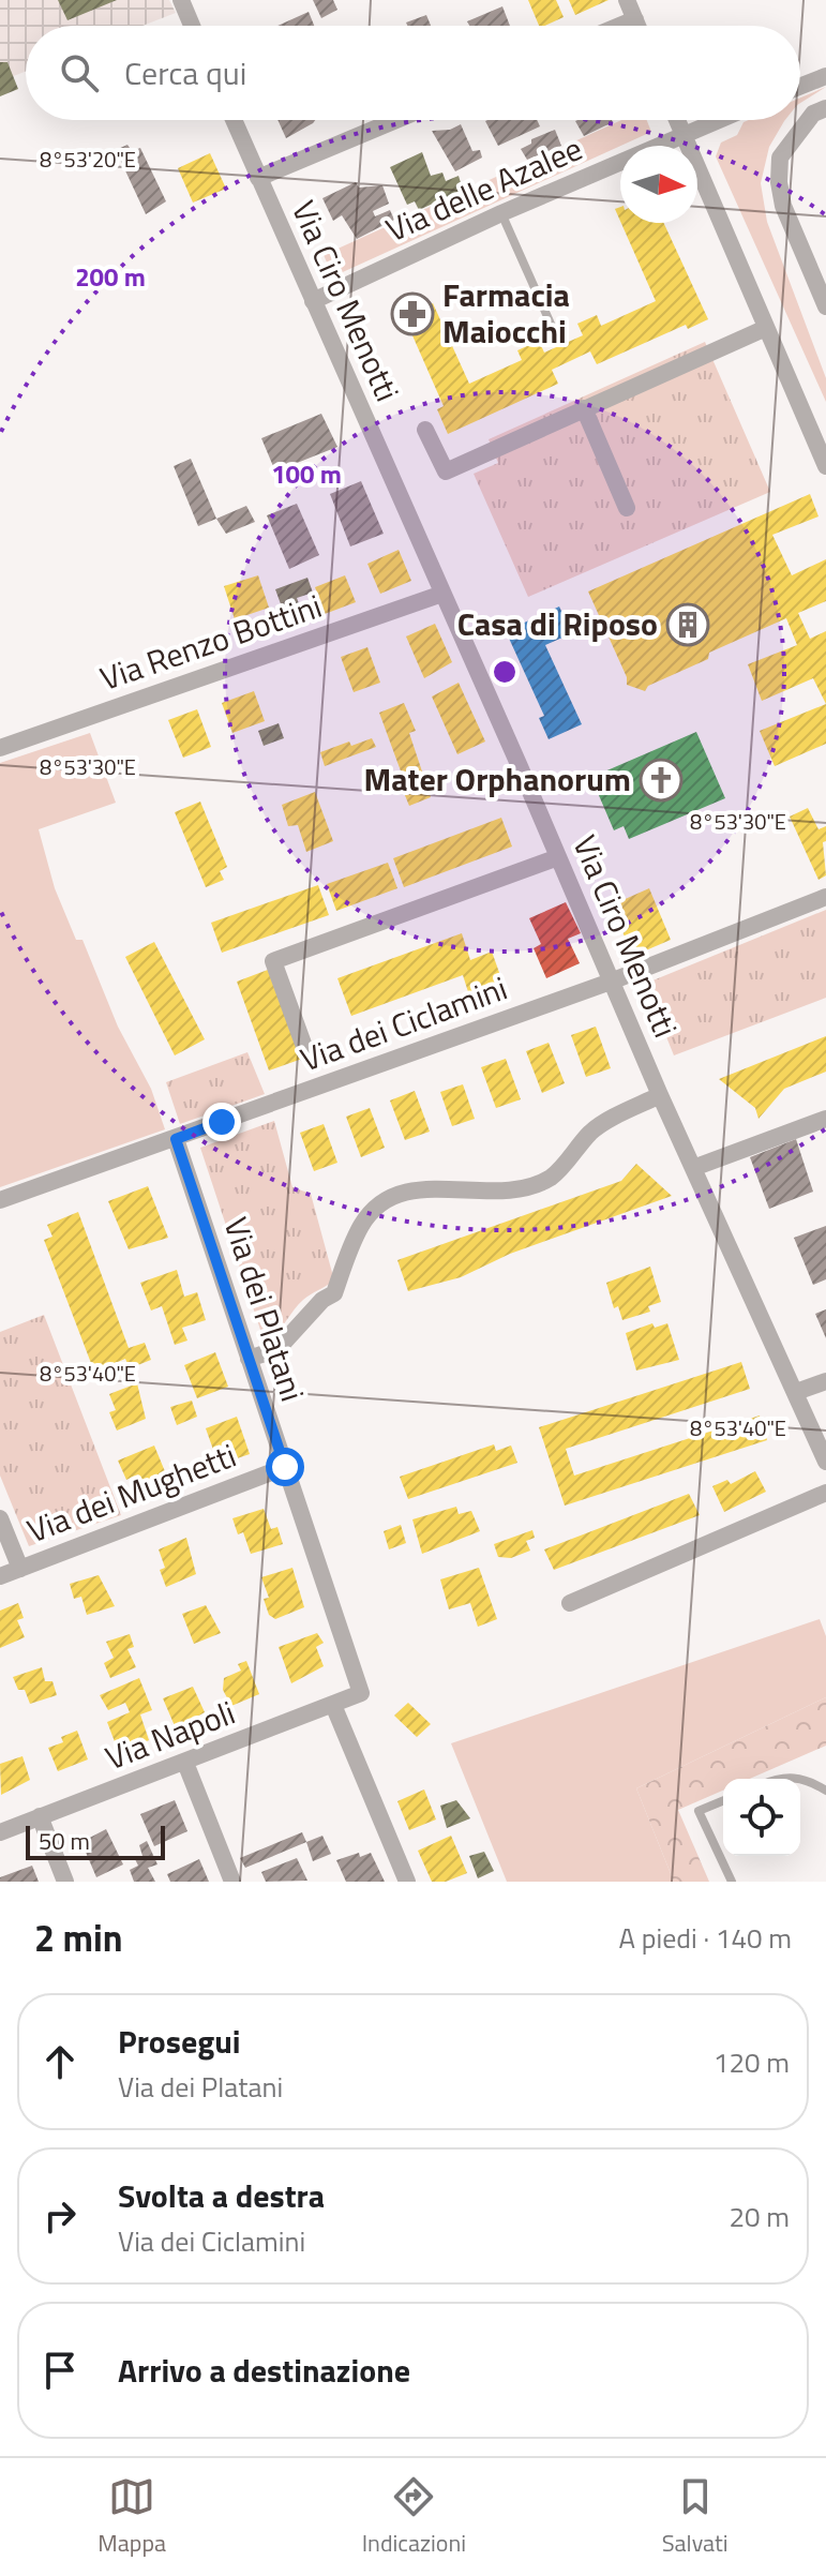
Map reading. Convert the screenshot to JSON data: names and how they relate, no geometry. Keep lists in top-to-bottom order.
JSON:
{
  "streets": {
    "street": [
      "Via delle Azalee",
      "Via Ciro Menotti",
      "Via Renzo Bottini",
      "Via dei Ciclamini",
      "Via dei Platani",
      "Via dei Mughetti",
      "Via Napoli"
    ]
  },
  "crossings": [
    ["Via delle Azalee", "Via Ciro Menotti"],
    ["Via Ciro Menotti", "Via Renzo Bottini"],
    ["Via Ciro Menotti", "Via dei Ciclamini"],
    ["Via dei Ciclamini", "Via dei Platani"],
    ["Via dei Platani", "Via dei Mughetti"],
    ["Via dei Platani", "Via Napoli"]
  ],
  "places": {
    "pharmacy": ["Farmacia Maiocchi"],
    "building": ["Casa di Riposo"],
    "church": ["Mater Orphanorum"]
  },
  "scale_bar": "50 m",
  "north": "right",
  "page": {
    "search": "Cerca qui",
    "scale": "50 m",
    "heading": ["2 min", "A piedi · 140 m"],
    "list": [
      ["Prosegui", "Via dei Platani", "120 m"],
      ["Svolta a destra", "Via dei Ciclamini", "20 m"],
      "Arrivo a destinazione"
    ],
    "nav": ["Mappa", "Indicazioni", "Salvati"]
  },
  "coordinates": ["8°53'20\"E", "8°53'30\"E", "8°53'40\"E"],
  "rings": ["200 m", "100 m"]
}
